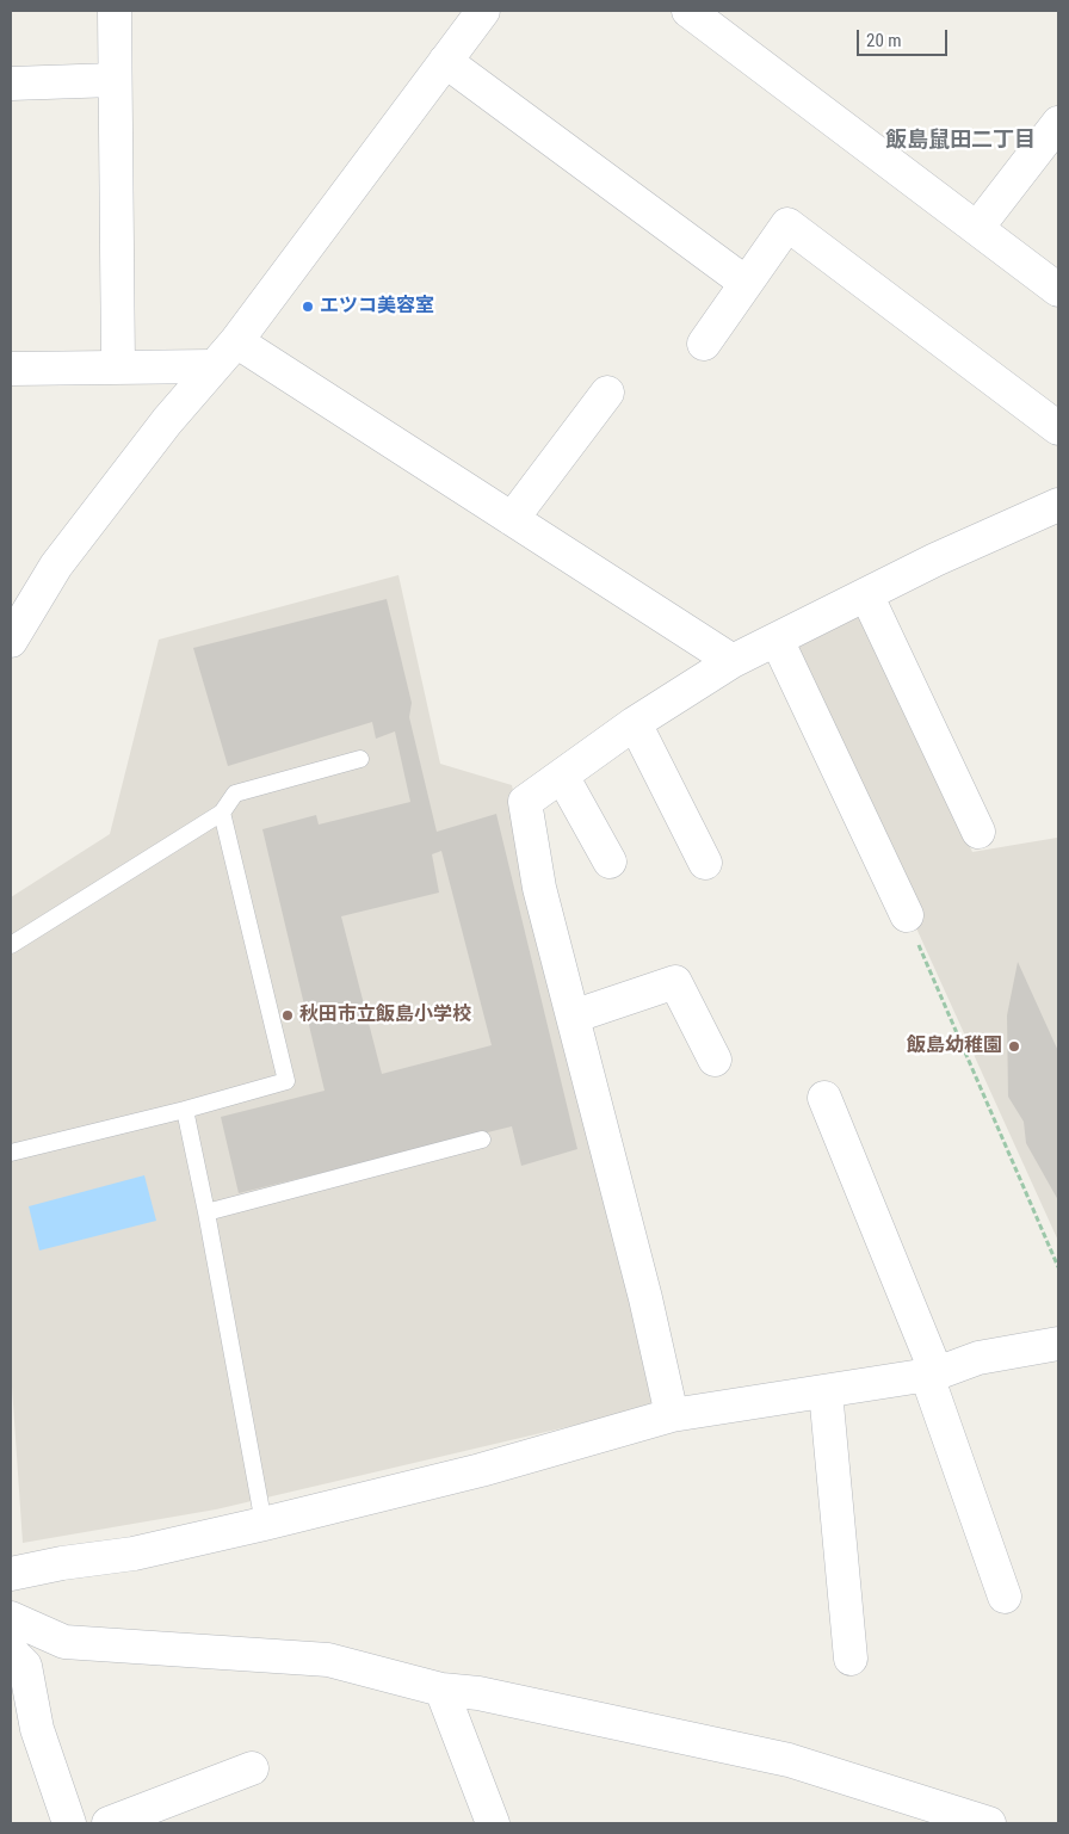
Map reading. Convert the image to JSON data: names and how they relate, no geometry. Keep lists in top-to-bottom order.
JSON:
{
  "districts": ["飯島鼠田二丁目"],
  "places": ["エツコ美容室", "秋田市立飯島小学校", "飯島幼稚園"],
  "scale_bar": "20 m"
}
